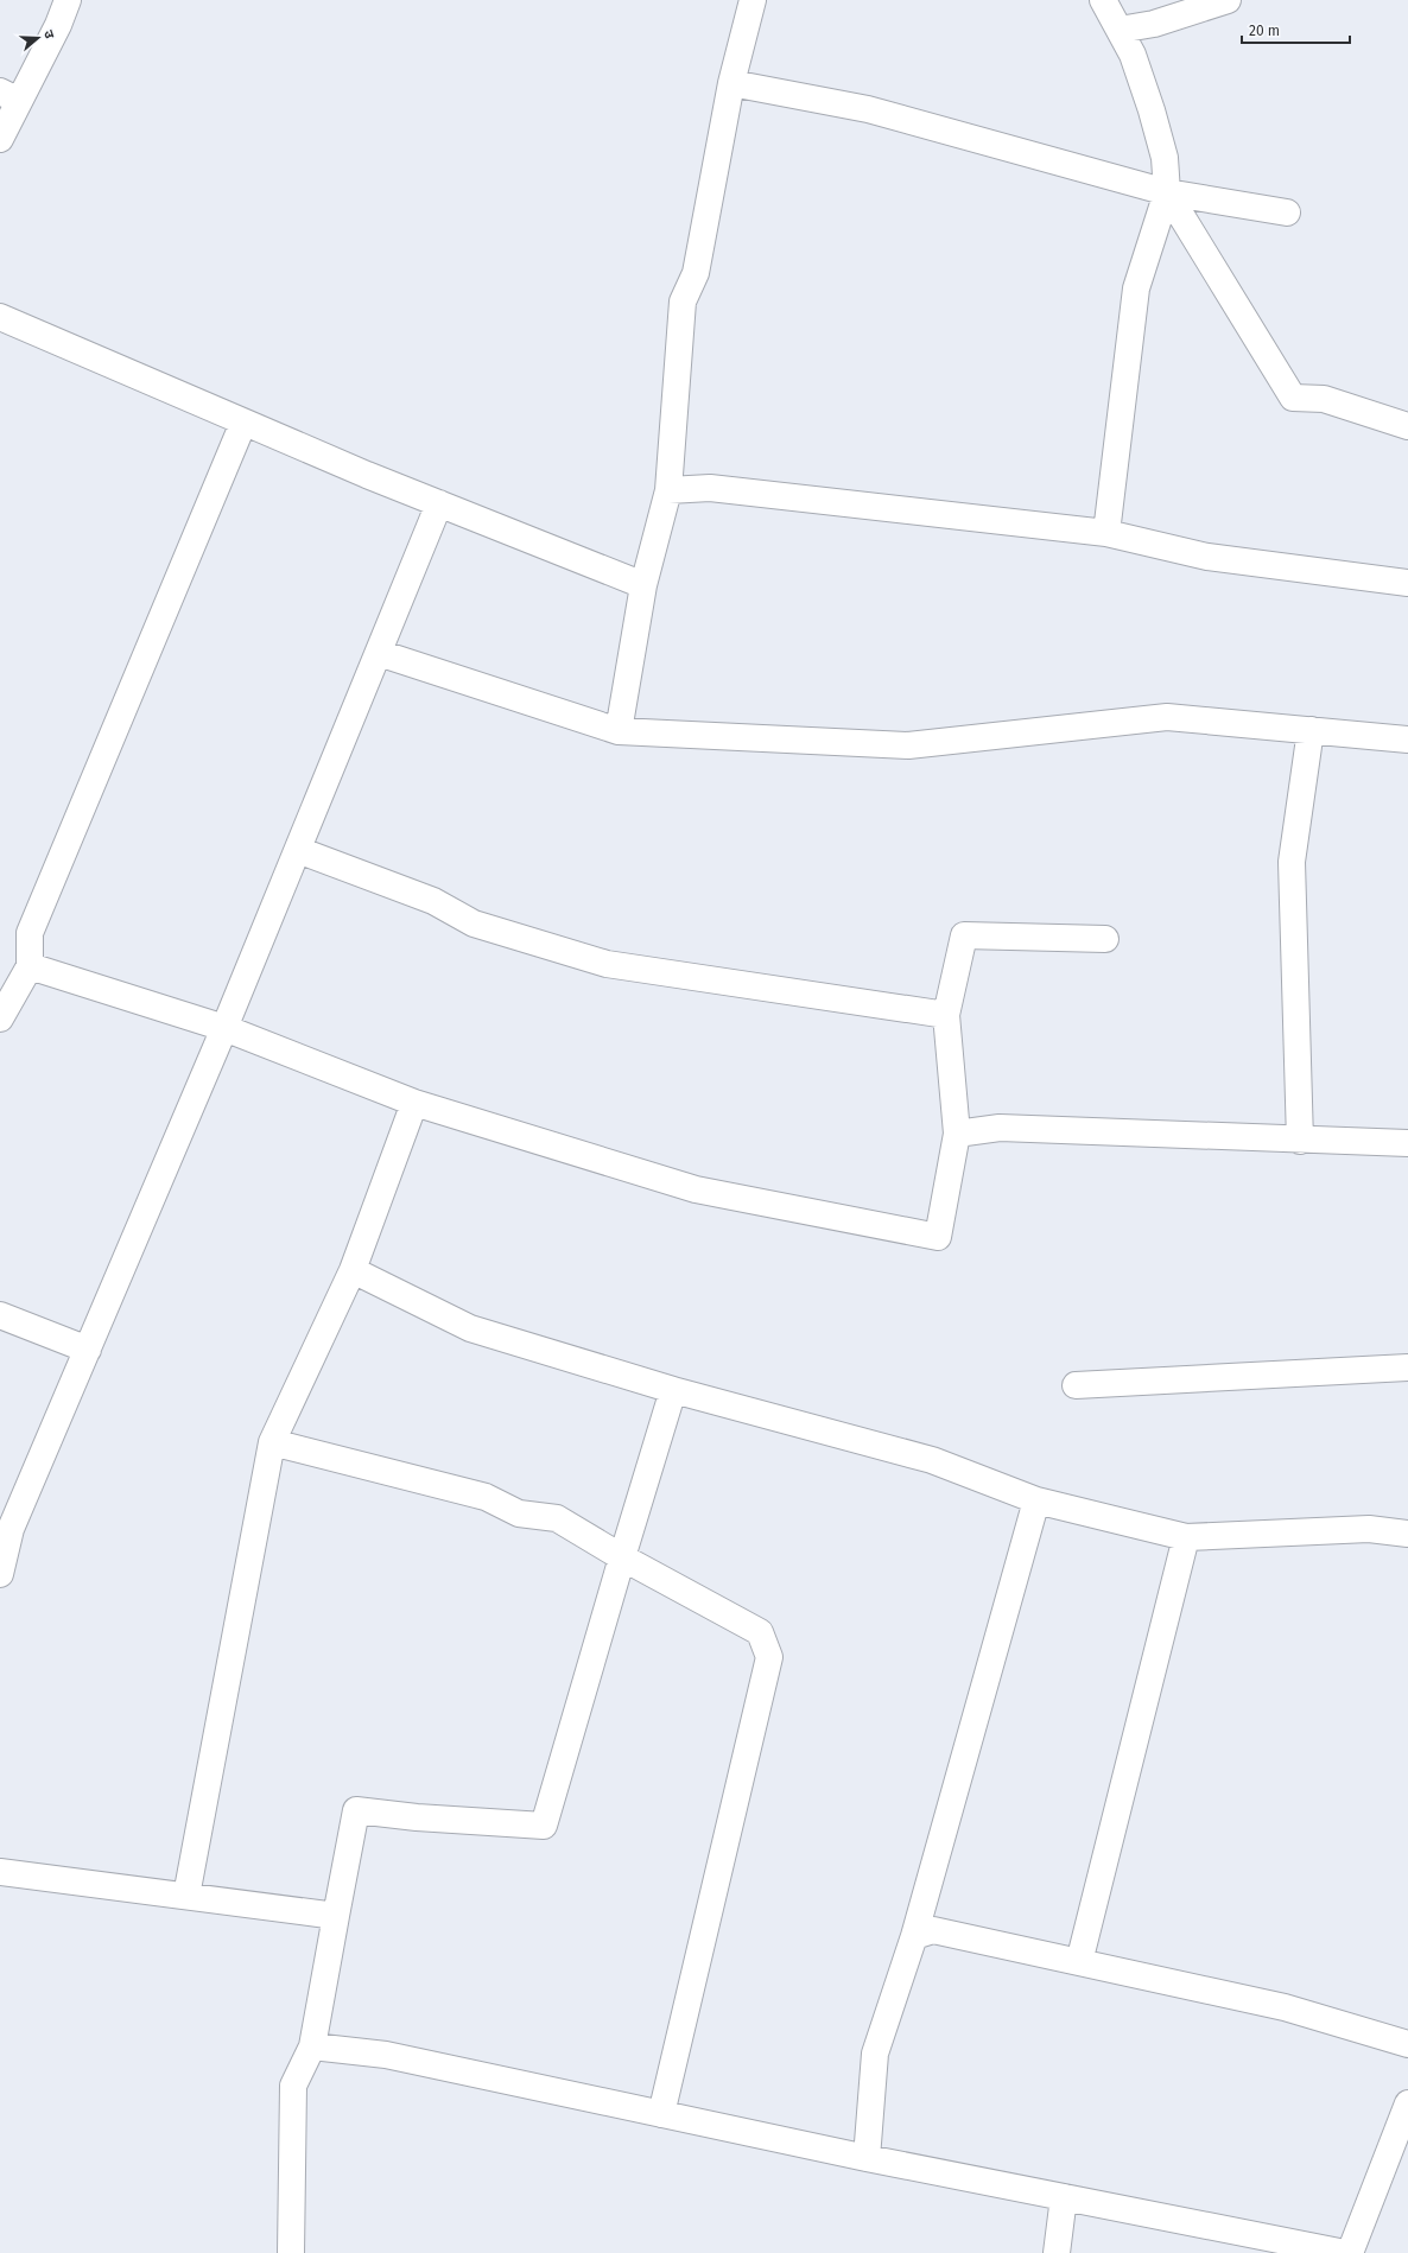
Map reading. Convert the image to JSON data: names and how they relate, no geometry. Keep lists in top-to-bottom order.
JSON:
{
  "scale_bar": "20 m",
  "north": "right"
}
